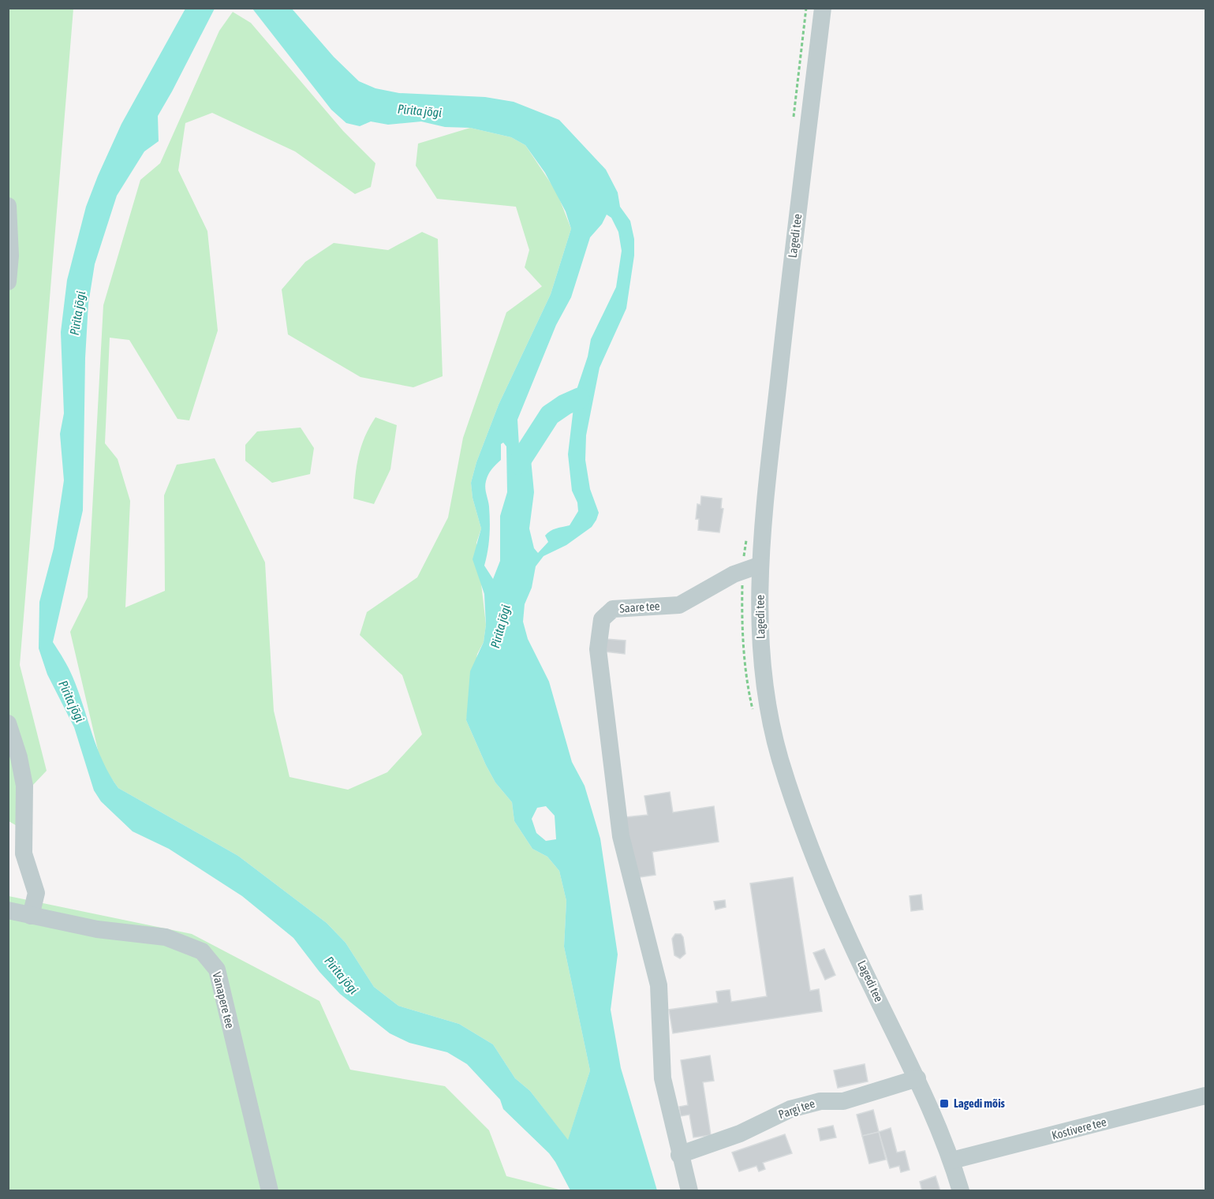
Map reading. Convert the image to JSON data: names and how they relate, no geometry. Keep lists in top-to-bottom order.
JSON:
{
  "streets": {
    "street": [
      "Lagedi tee",
      "Saare tee",
      "Vanapere tee",
      "Pargi tee",
      "Kostivere tee"
    ]
  },
  "crossings": [
    ["Lagedi tee", "Saare tee"],
    ["Lagedi tee", "Pargi tee"],
    ["Lagedi tee", "Kostivere tee"],
    ["Saare tee", "Pargi tee"]
  ],
  "water": ["Pirita jõgi"],
  "places": {
    "transit": ["Lagedi mõis"]
  }
}
